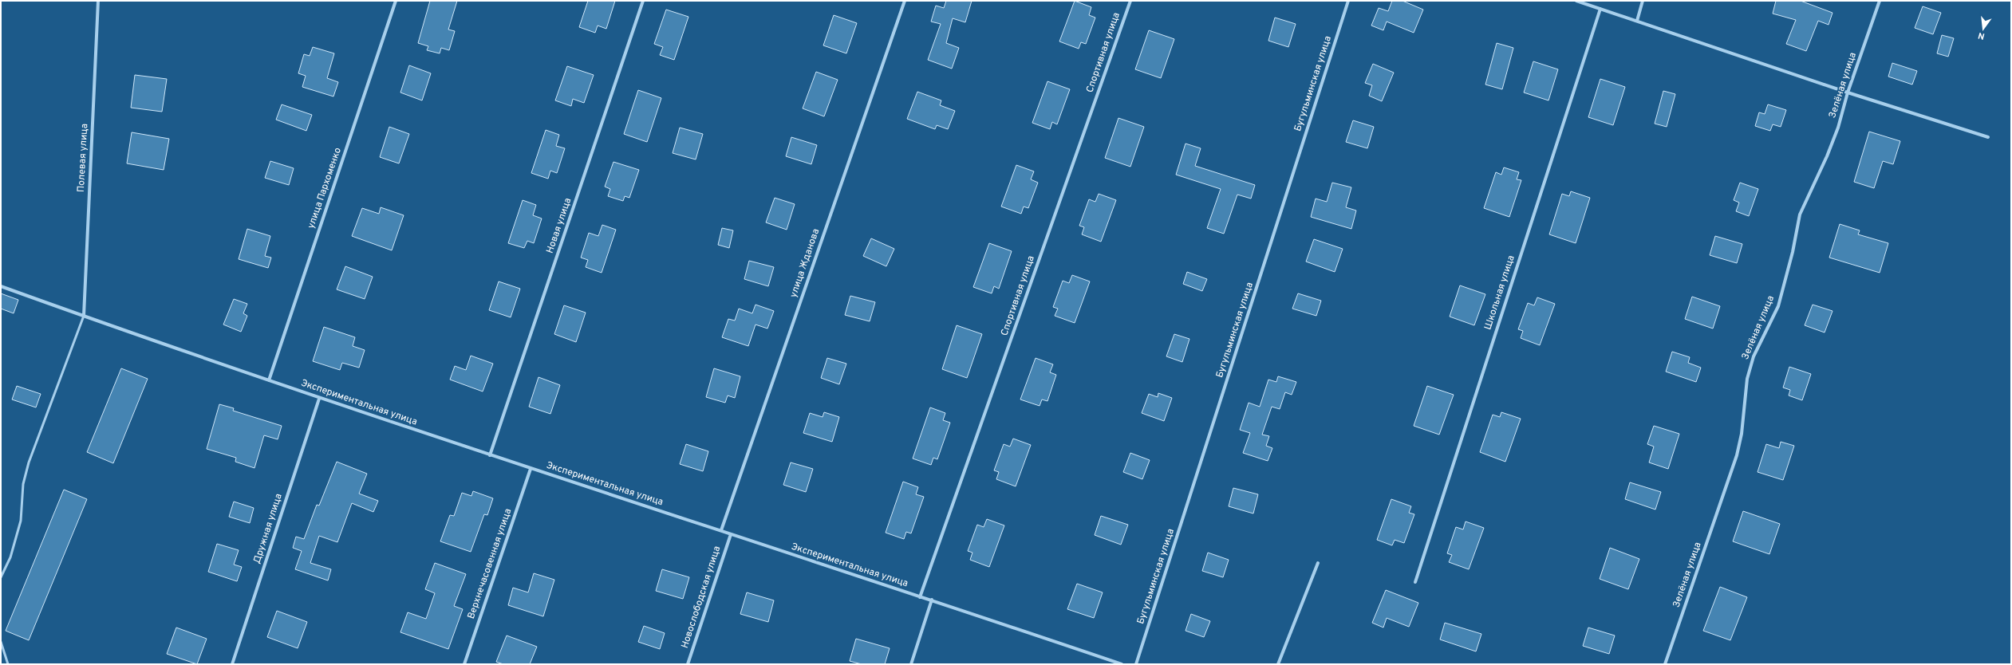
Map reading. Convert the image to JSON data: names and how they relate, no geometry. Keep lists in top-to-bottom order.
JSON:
{
  "streets": {
    "street": [
      "Спортивная улица",
      "Бугульминская улица",
      "Зелёная улица",
      "Полевая улица",
      "улица Пархоменко",
      "Новая улица",
      "улица Жданова",
      "Школьная улица",
      "Экспериментальная улица",
      "Дружная улица",
      "Верхнечасовенная улица",
      "Новослободская улица"
    ]
  },
  "crossings": [
    ["Спортивная улица", "Экспериментальная улица"],
    ["Полевая улица", "Экспериментальная улица"],
    ["улица Пархоменко", "Экспериментальная улица"],
    ["Новая улица", "Экспериментальная улица"],
    ["улица Жданова", "Экспериментальная улица"],
    ["Экспериментальная улица", "Дружная улица"],
    ["Экспериментальная улица", "Верхнечасовенная улица"],
    ["Экспериментальная улица", "Новослободская улица"]
  ],
  "north": "bottom"
}
